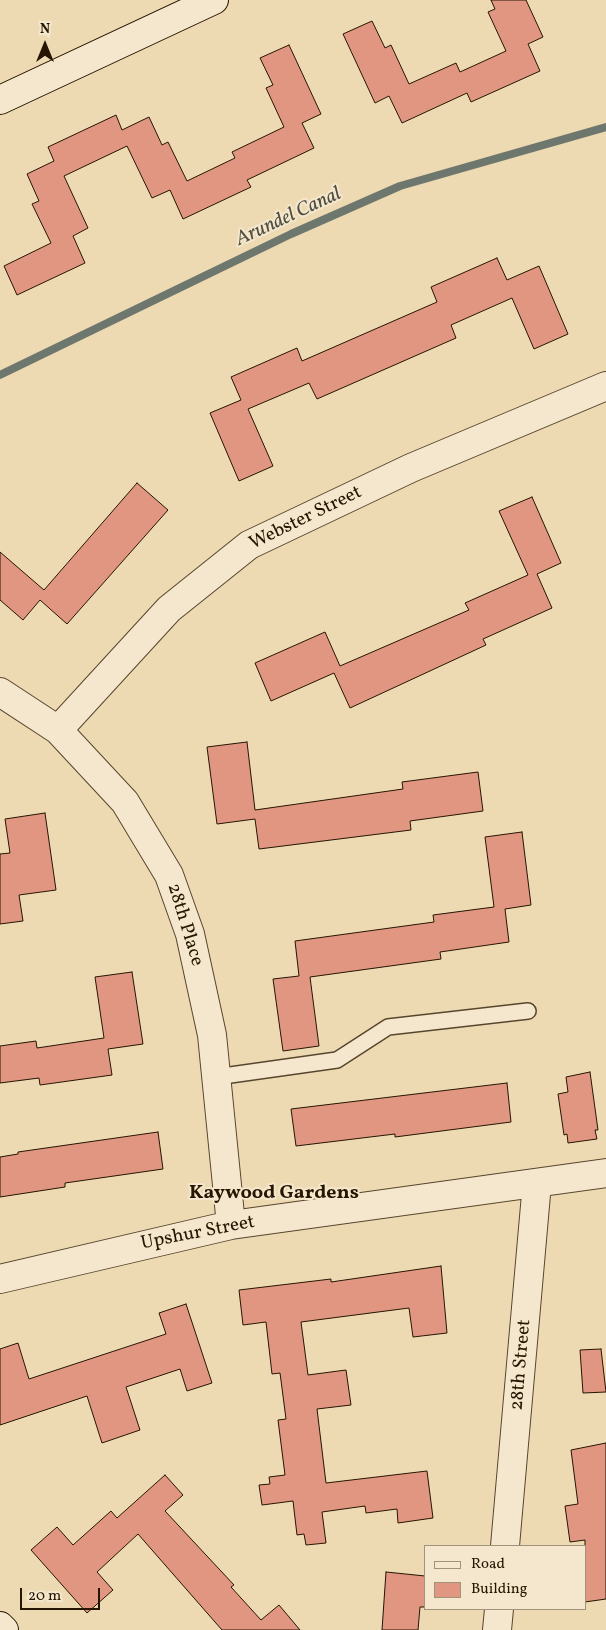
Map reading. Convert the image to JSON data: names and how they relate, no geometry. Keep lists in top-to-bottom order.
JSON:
{
  "streets": {
    "street": [
      "Webster Street",
      "28th Place",
      "Upshur Street",
      "28th Street"
    ]
  },
  "crossings": [
    ["Webster Street", "28th Place"],
    ["28th Place", "Upshur Street"],
    ["Upshur Street", "28th Street"]
  ],
  "districts": ["Kaywood Gardens"],
  "water": ["Arundel Canal"],
  "legend": ["Road", "Building"],
  "scale_bar": "20 m",
  "north": "top"
}
